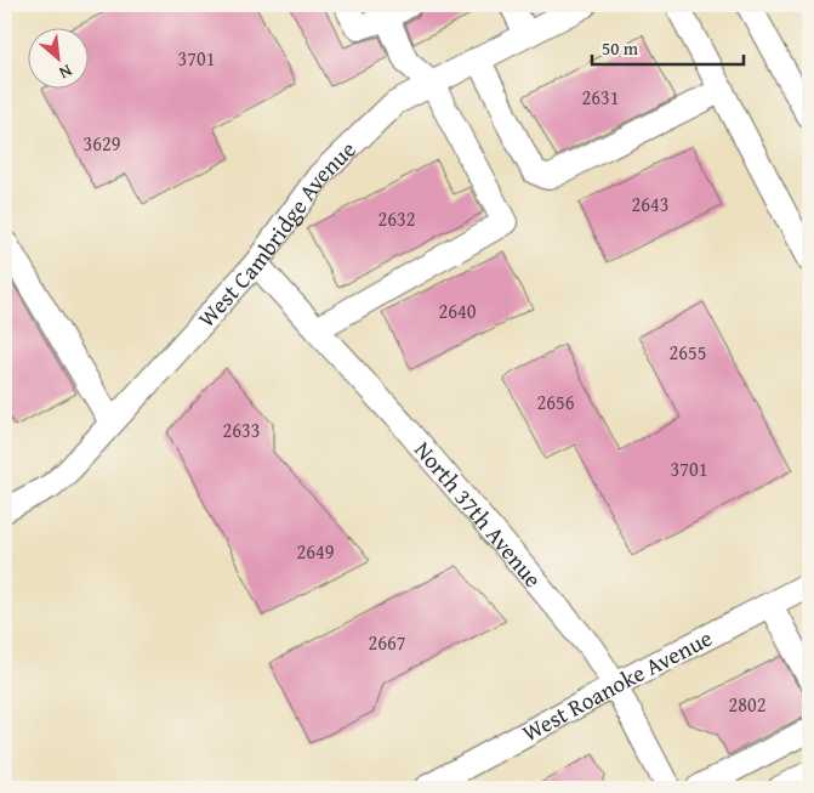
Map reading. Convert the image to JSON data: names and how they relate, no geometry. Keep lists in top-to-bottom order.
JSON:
{
  "streets": {
    "street": ["West Cambridge Avenue", "North 37th Avenue", "West Roanoke Avenue"]
  },
  "crossings": [
    ["West Cambridge Avenue", "North 37th Avenue"],
    ["North 37th Avenue", "West Roanoke Avenue"]
  ],
  "house_numbers": [
    "3701",
    "2631",
    "3629",
    "2643",
    "2632",
    "2640",
    "2655",
    "2656",
    "2633",
    "3701",
    "2649",
    "2667",
    "2802"
  ],
  "scale_bar": "50 m",
  "north": "bottom right"
}
